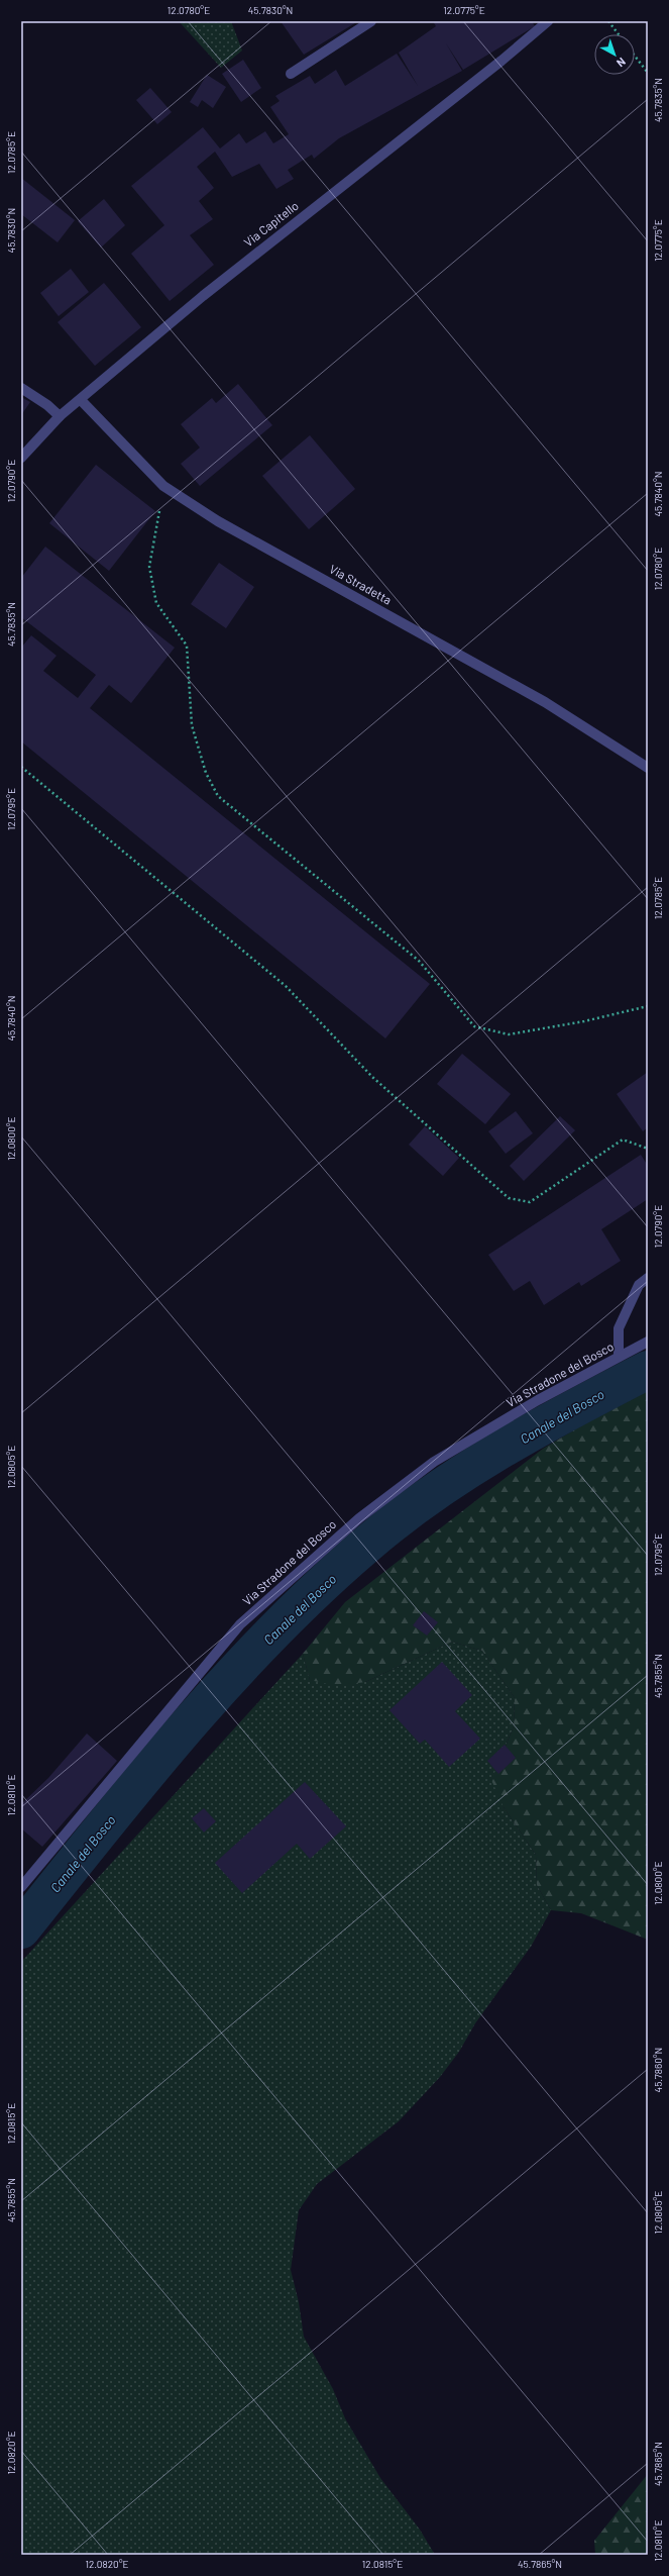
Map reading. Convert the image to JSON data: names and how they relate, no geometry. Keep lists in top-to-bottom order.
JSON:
{
  "streets": {
    "street": ["Via Capitello", "Via Stradetta", "Via Stradone del Bosco"]
  },
  "crossings": [
    ["Via Capitello", "Via Stradetta"]
  ],
  "water": ["Canale del Bosco"],
  "north": "bottom right",
  "coordinates": [
    "12.0780°E",
    "45.7830°N",
    "12.0775°E",
    "45.7835°N",
    "12.0785°E",
    "12.0790°E",
    "45.7840°N",
    "12.0795°E",
    "12.0800°E",
    "12.0805°E",
    "45.7855°N",
    "12.0810°E",
    "45.7860°N",
    "12.0815°E",
    "12.0820°E",
    "45.7865°N"
  ]
}
